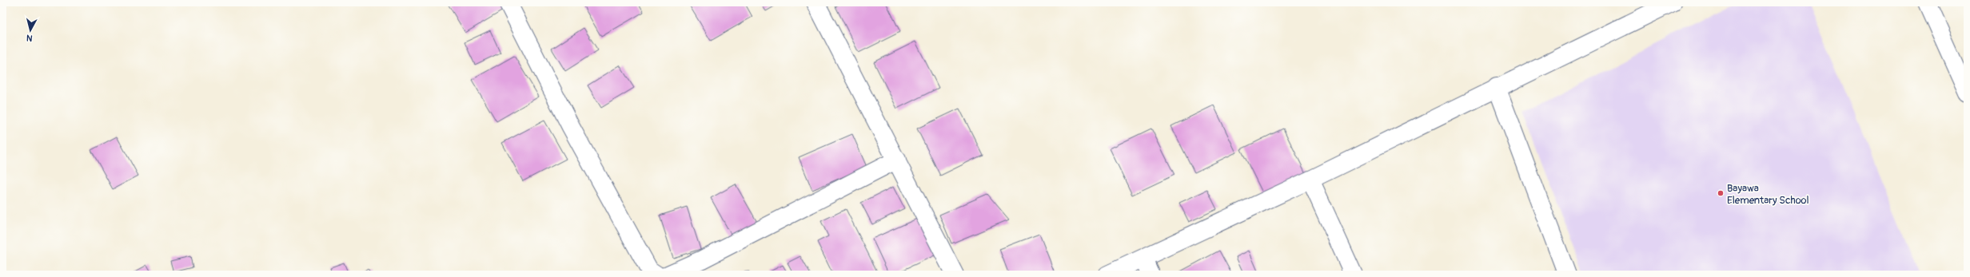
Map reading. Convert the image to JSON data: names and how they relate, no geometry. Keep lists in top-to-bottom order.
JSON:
{
  "places": ["Bayawa Elementary School"],
  "north": "bottom"
}
